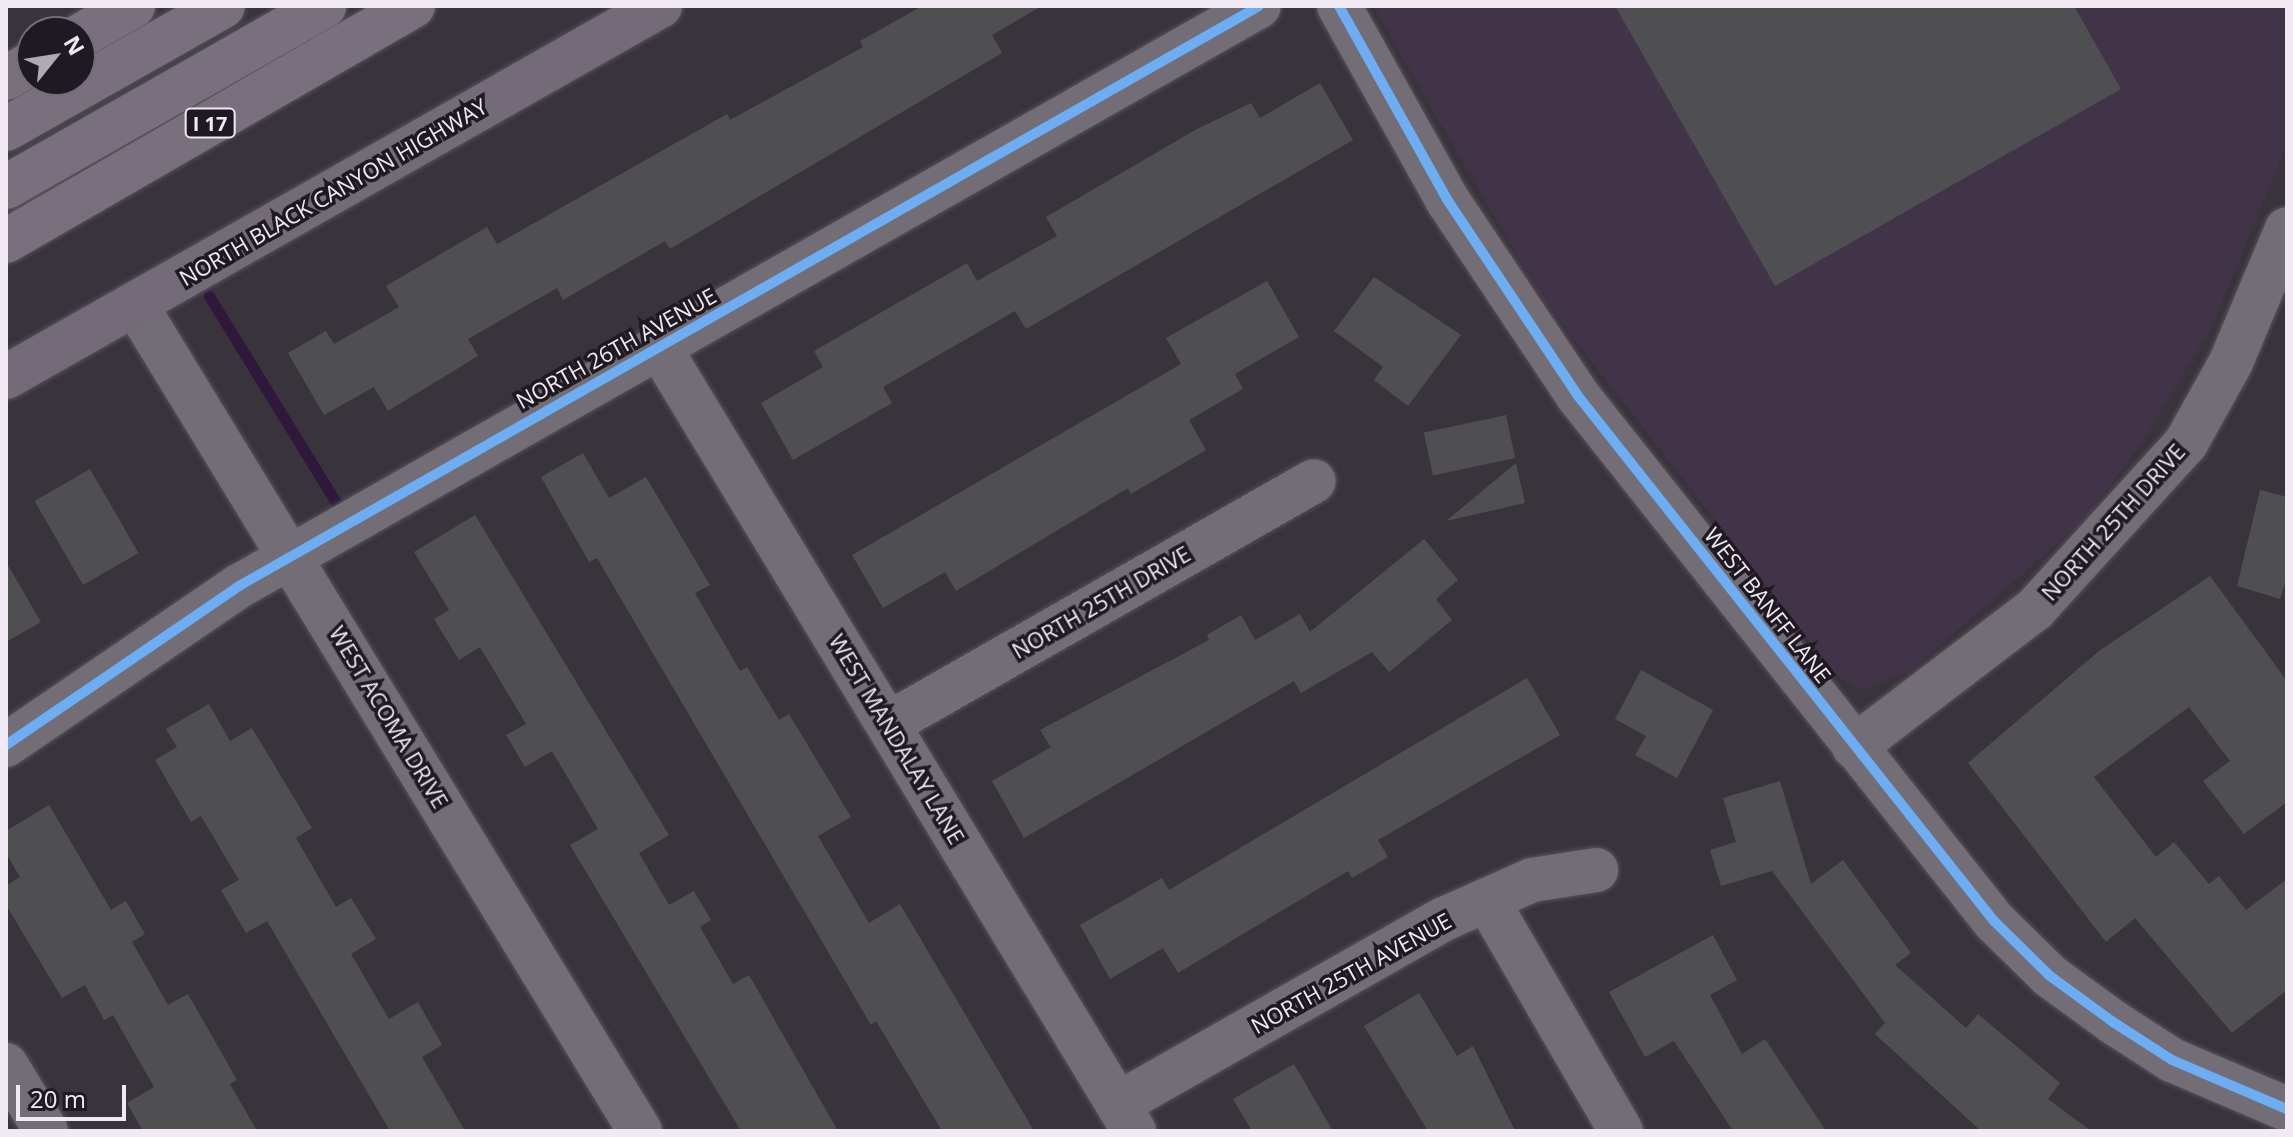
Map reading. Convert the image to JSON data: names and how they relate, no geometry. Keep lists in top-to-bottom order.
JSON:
{
  "streets": {
    "highway": ["I 17"],
    "main road": ["NORTH BLACK CANYON HIGHWAY"],
    "street": [
      "NORTH 26TH AVENUE",
      "NORTH 25TH DRIVE",
      "WEST BANFF LANE",
      "WEST ACOMA DRIVE",
      "WEST MANDALAY LANE",
      "NORTH 25TH AVENUE"
    ]
  },
  "crossings": [
    ["NORTH BLACK CANYON HIGHWAY", "WEST ACOMA DRIVE"],
    ["NORTH 26TH AVENUE", "WEST ACOMA DRIVE"],
    ["NORTH 26TH AVENUE", "WEST MANDALAY LANE"],
    ["NORTH 25TH DRIVE", "WEST BANFF LANE"],
    ["NORTH 25TH DRIVE", "WEST MANDALAY LANE"],
    ["WEST MANDALAY LANE", "NORTH 25TH AVENUE"]
  ],
  "scale_bar": "20 m",
  "north": "top right"
}
